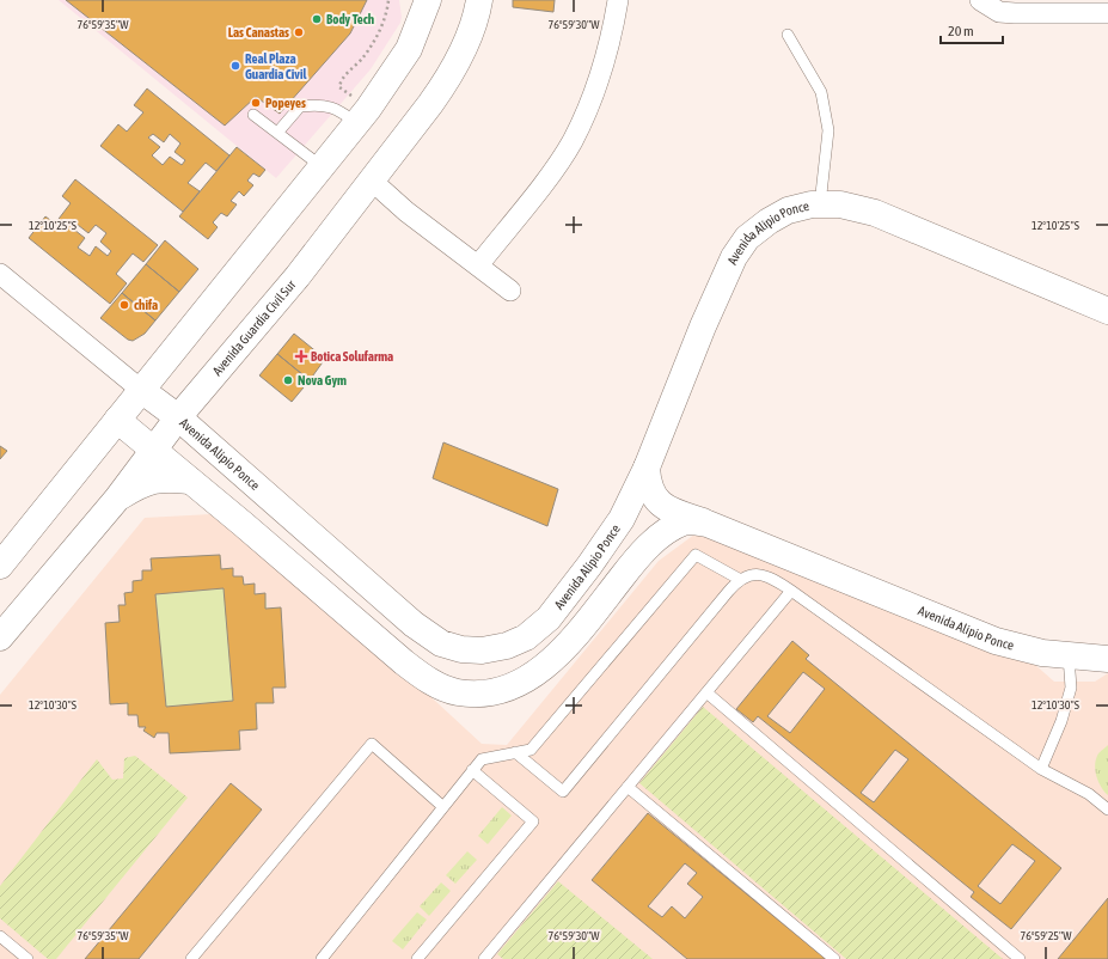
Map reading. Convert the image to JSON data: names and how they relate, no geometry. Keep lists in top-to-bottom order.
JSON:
{
  "streets": {
    "main road": ["Avenida Alipio Ponce", "Avenida Guardia Civil Sur"]
  },
  "crossings": [
    ["Avenida Alipio Ponce", "Avenida Guardia Civil Sur"]
  ],
  "places": {
    "other": [
      "Body Tech",
      "Las Canastas",
      "Real Plaza Guardia Civil",
      "Popeyes",
      "chifa",
      "Nova Gym"
    ],
    "health": ["Botica Solufarma"]
  },
  "scale_bar": "20 m",
  "coordinates": [
    "76°59'35\"W",
    "76°59'30\"W",
    "12°10'25\"S",
    "12°10'30\"S",
    "76°59'25\"W"
  ]
}
